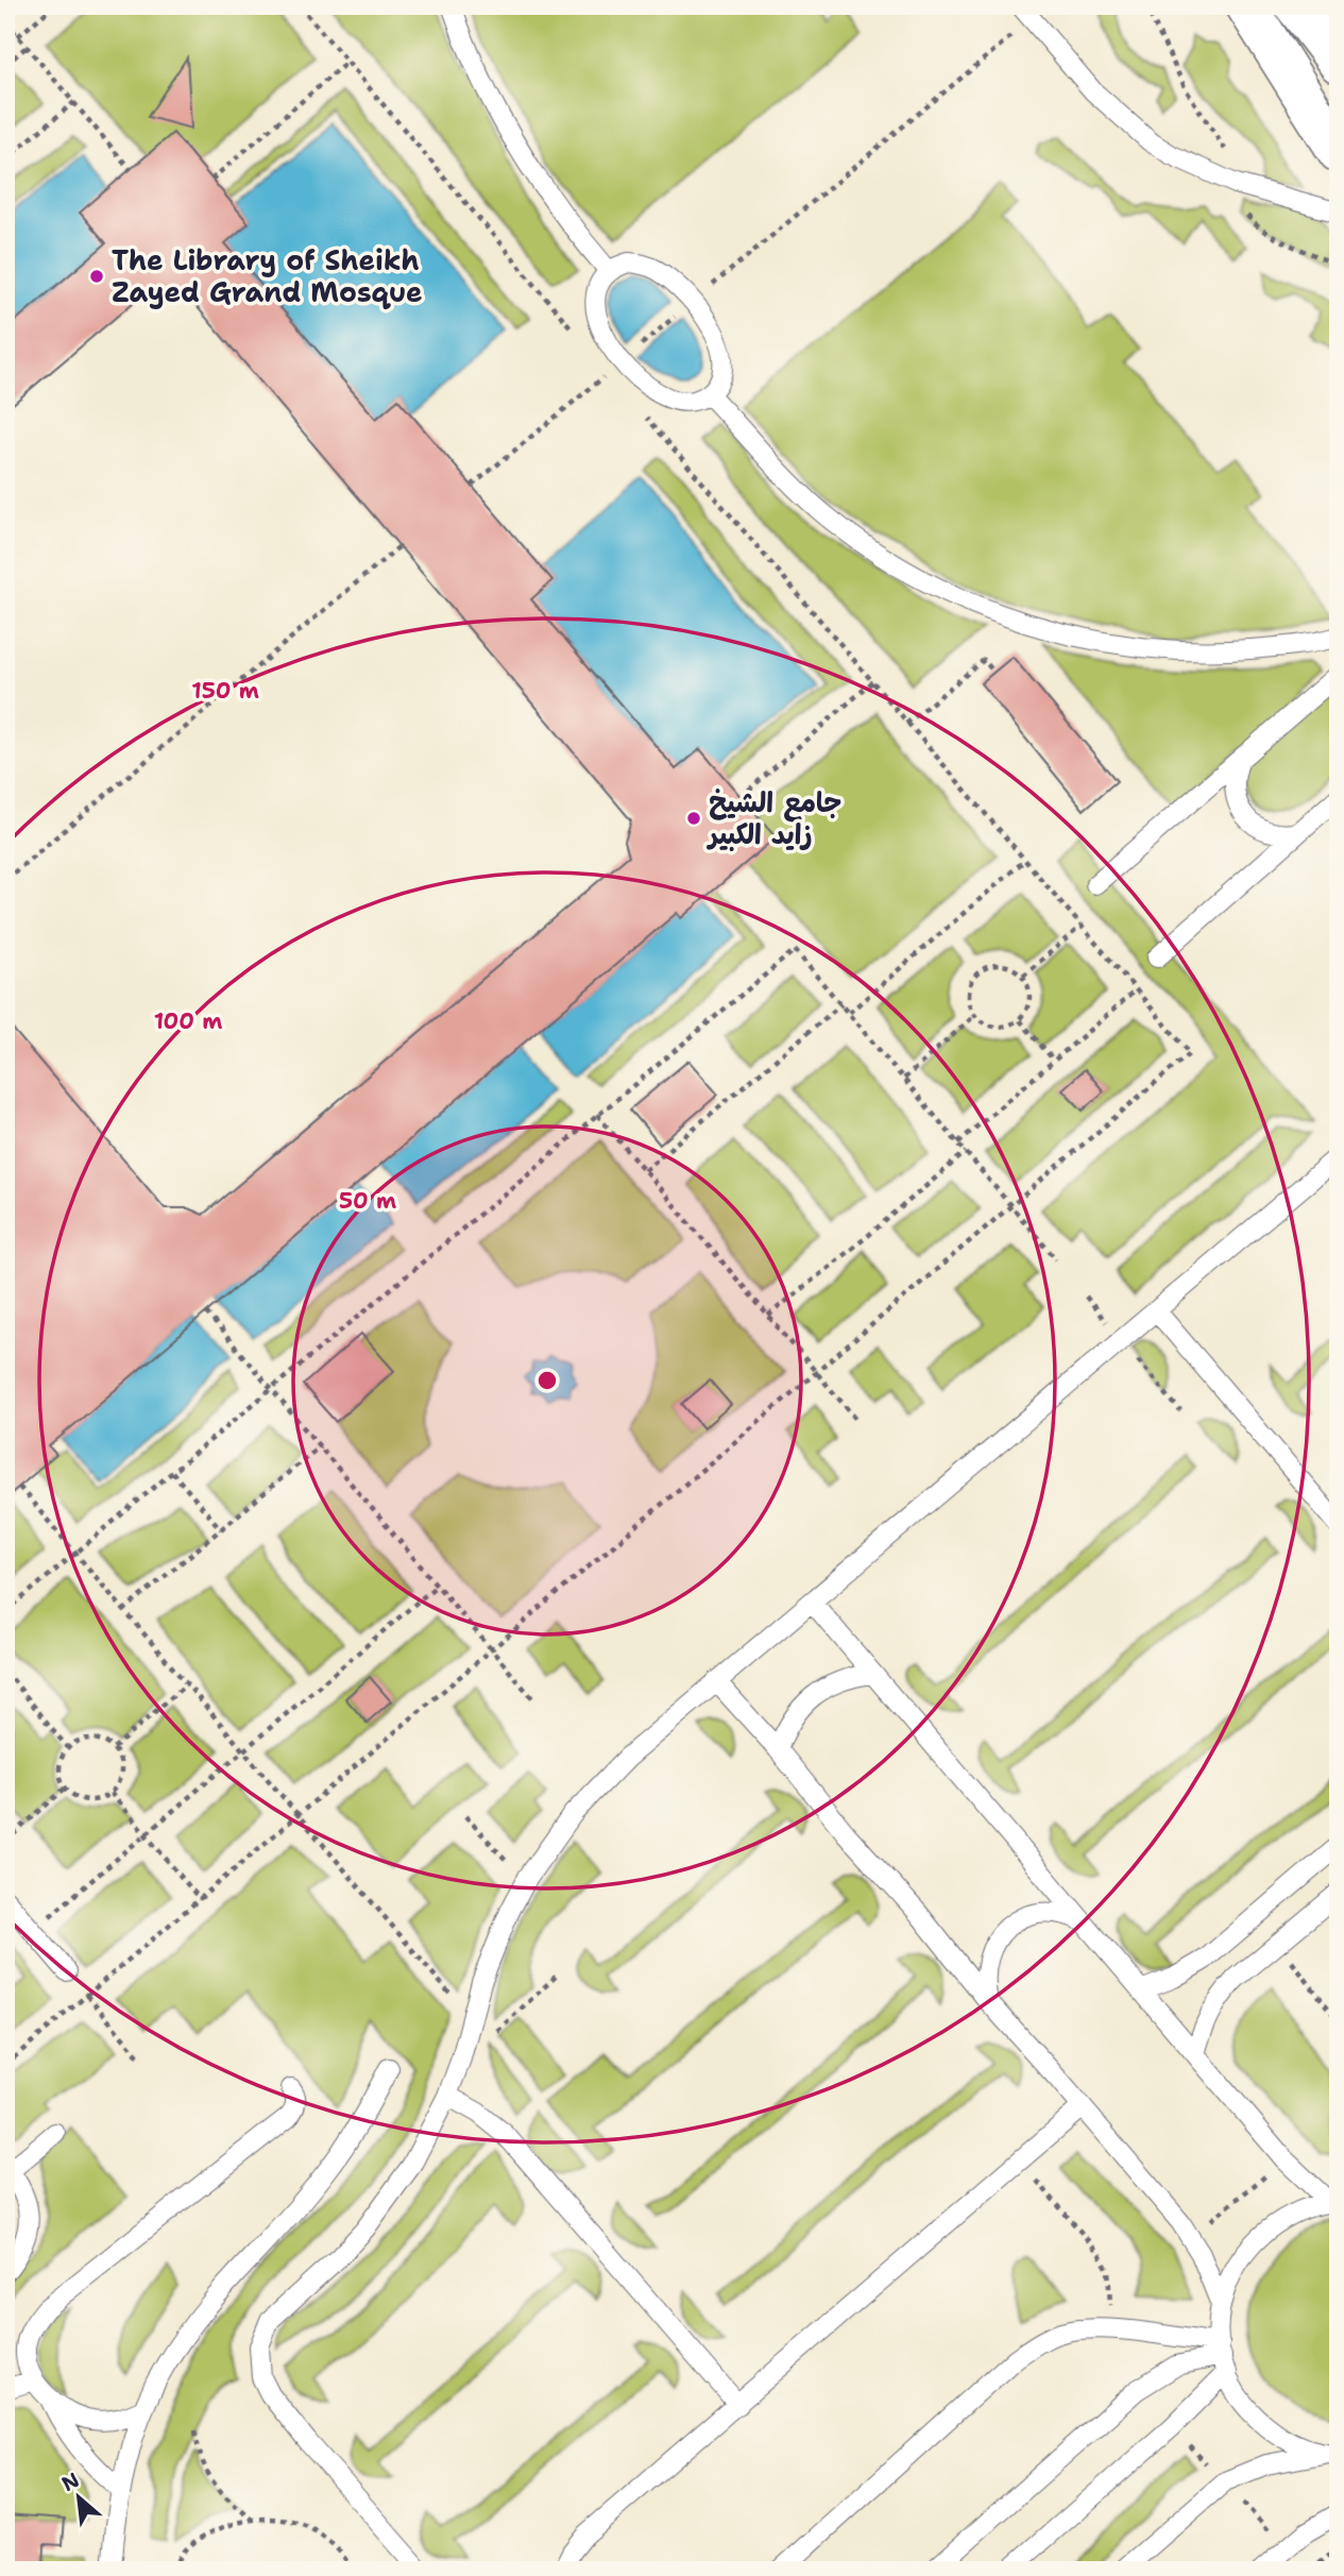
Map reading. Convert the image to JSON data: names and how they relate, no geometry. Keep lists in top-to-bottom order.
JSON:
{
  "places": ["The Library of Sheikh Zayed Grand Mosque", "جامع الشيخ زايد الكبير"],
  "north": "top left",
  "rings": ["150 m", "100 m", "50 m"]
}
